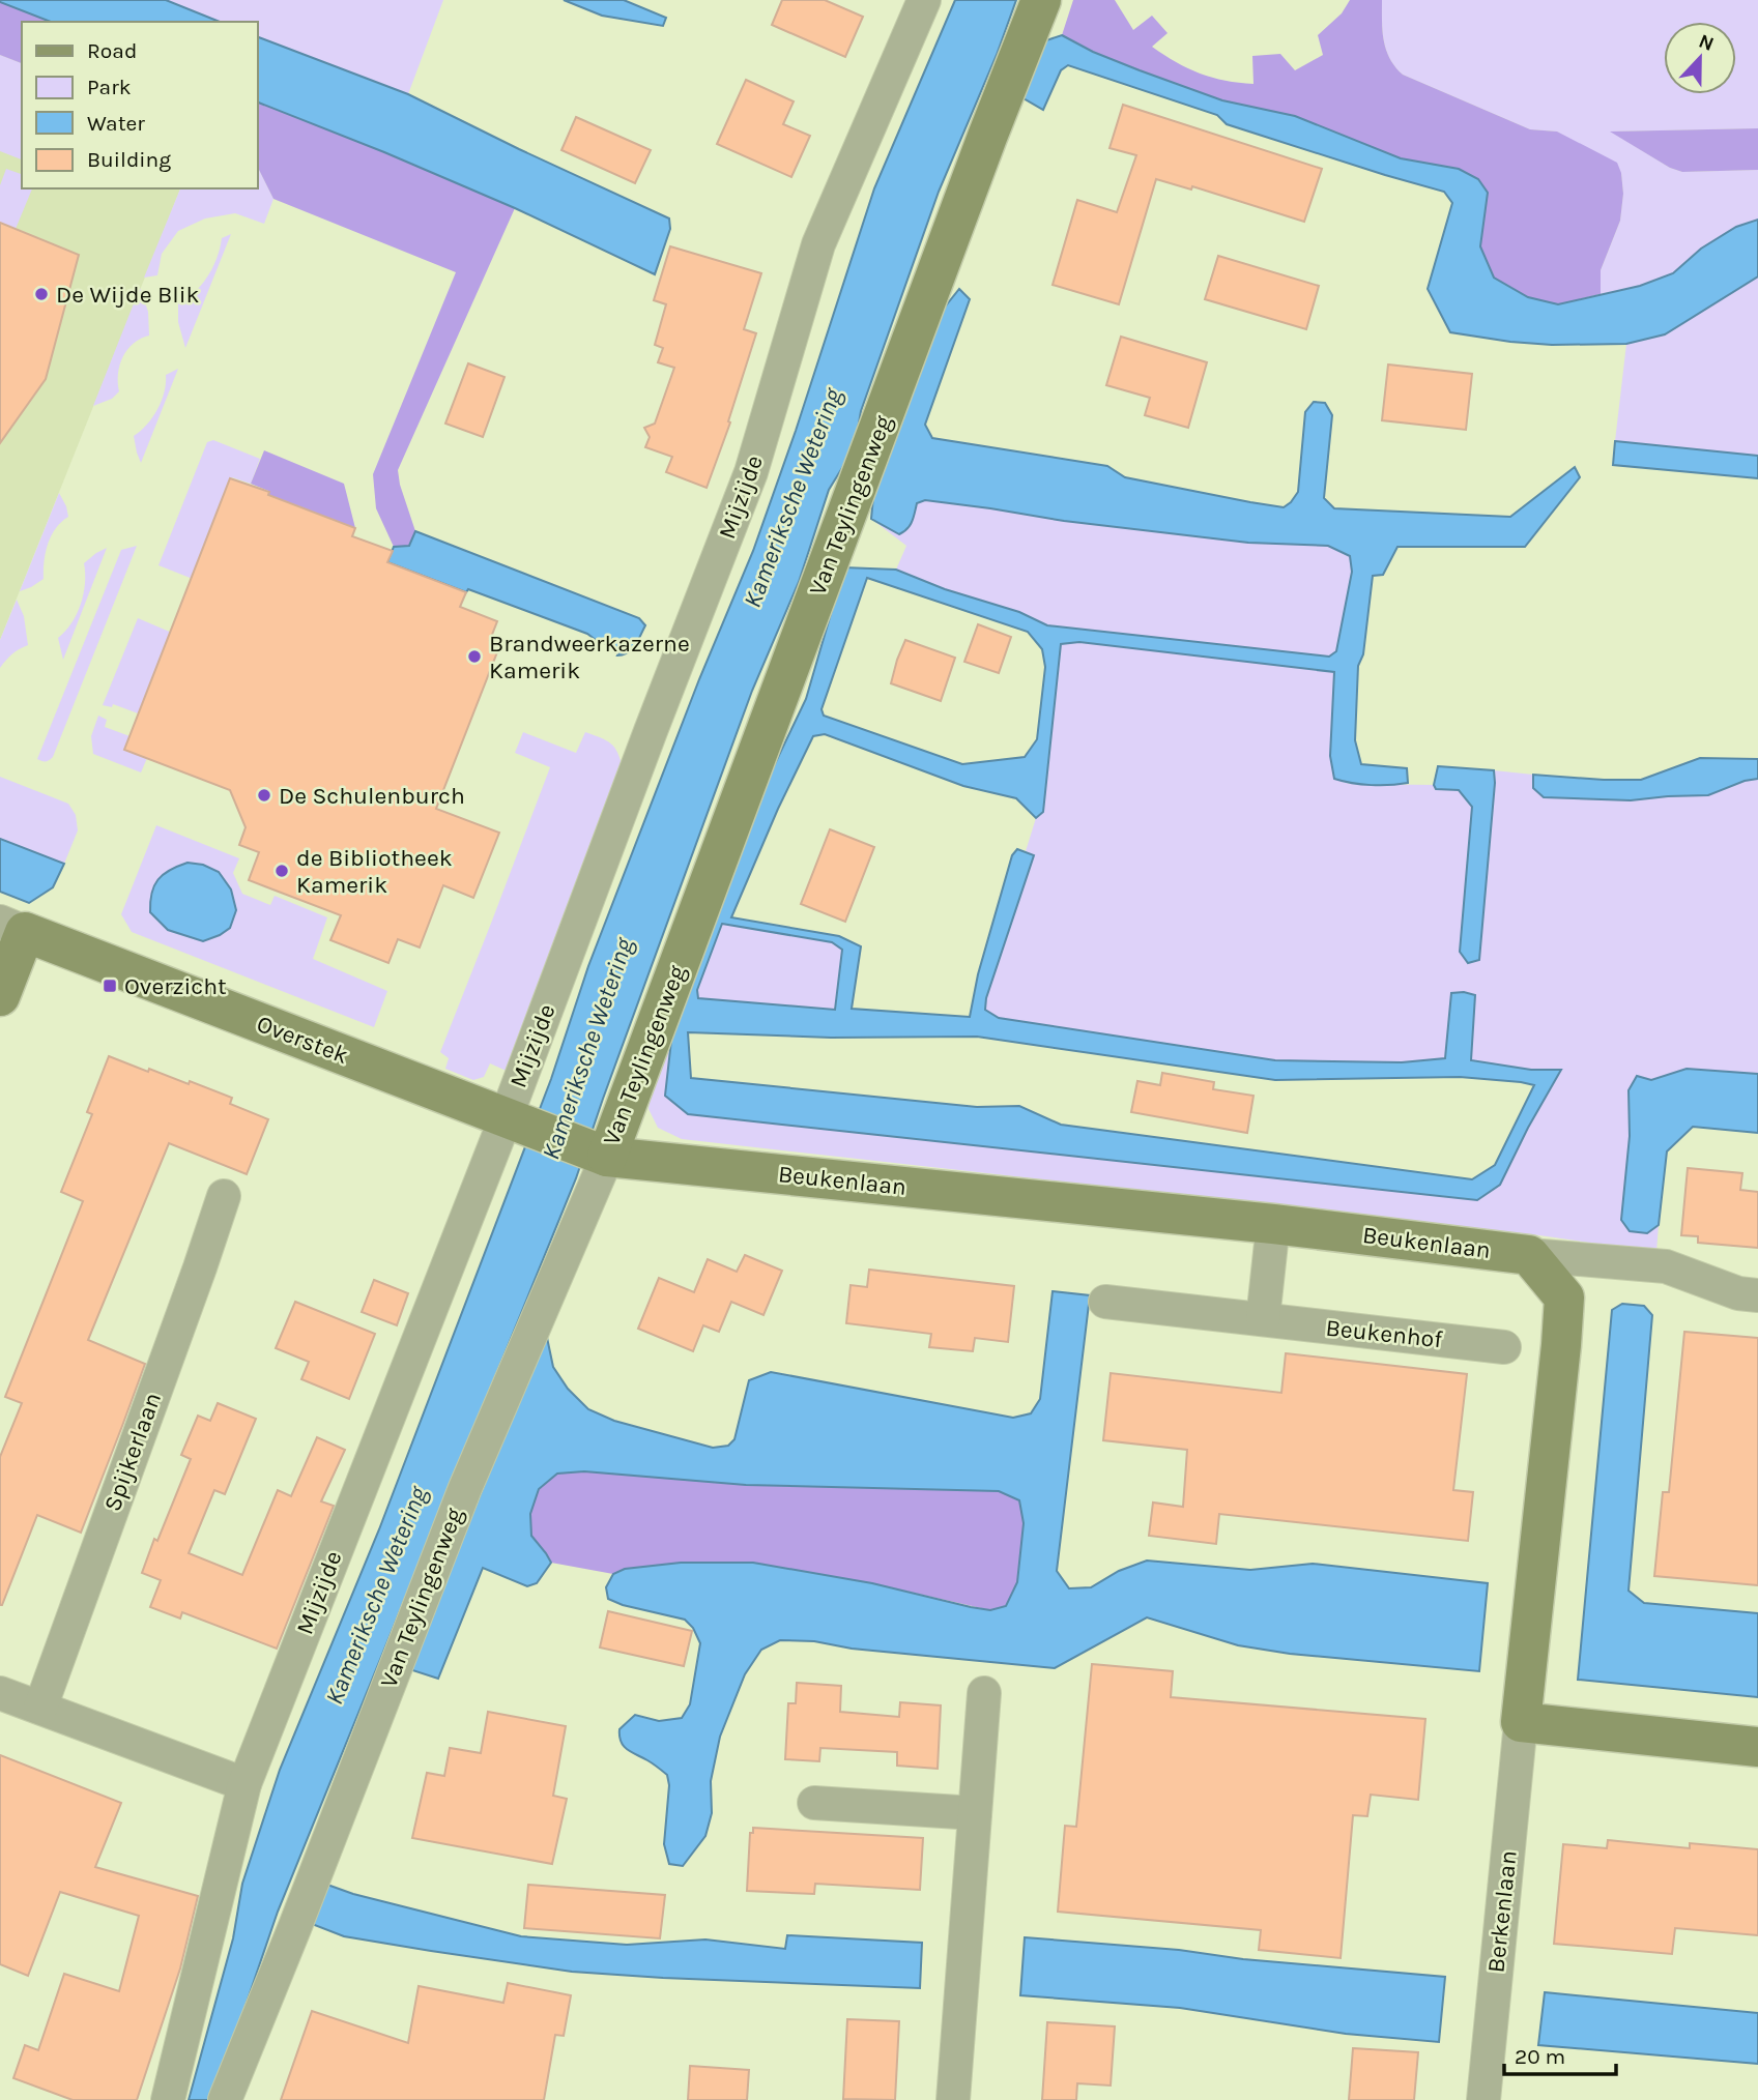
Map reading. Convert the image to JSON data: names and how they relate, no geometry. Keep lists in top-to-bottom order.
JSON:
{
  "streets": {
    "street": [
      "Mijzijde",
      "Van Teylingenweg",
      "Overstek",
      "Beukenlaan",
      "Beukenhof",
      "Spijkerlaan",
      "Berkenlaan"
    ]
  },
  "crossings": [
    ["Mijzijde", "Overstek"],
    ["Van Teylingenweg", "Overstek"],
    ["Van Teylingenweg", "Beukenlaan"],
    ["Overstek", "Beukenlaan"]
  ],
  "water": ["Kameriksche Wetering"],
  "places": {
    "other": [
      "De Wijde Blik",
      "Brandweerkazerne Kamerik",
      "De Schulenburch",
      "de Bibliotheek Kamerik"
    ],
    "transit": ["Overzicht"]
  },
  "legend": [
    "Road",
    "Park",
    "Water",
    "Building"
  ],
  "scale_bar": "20 m",
  "north": "top"
}
